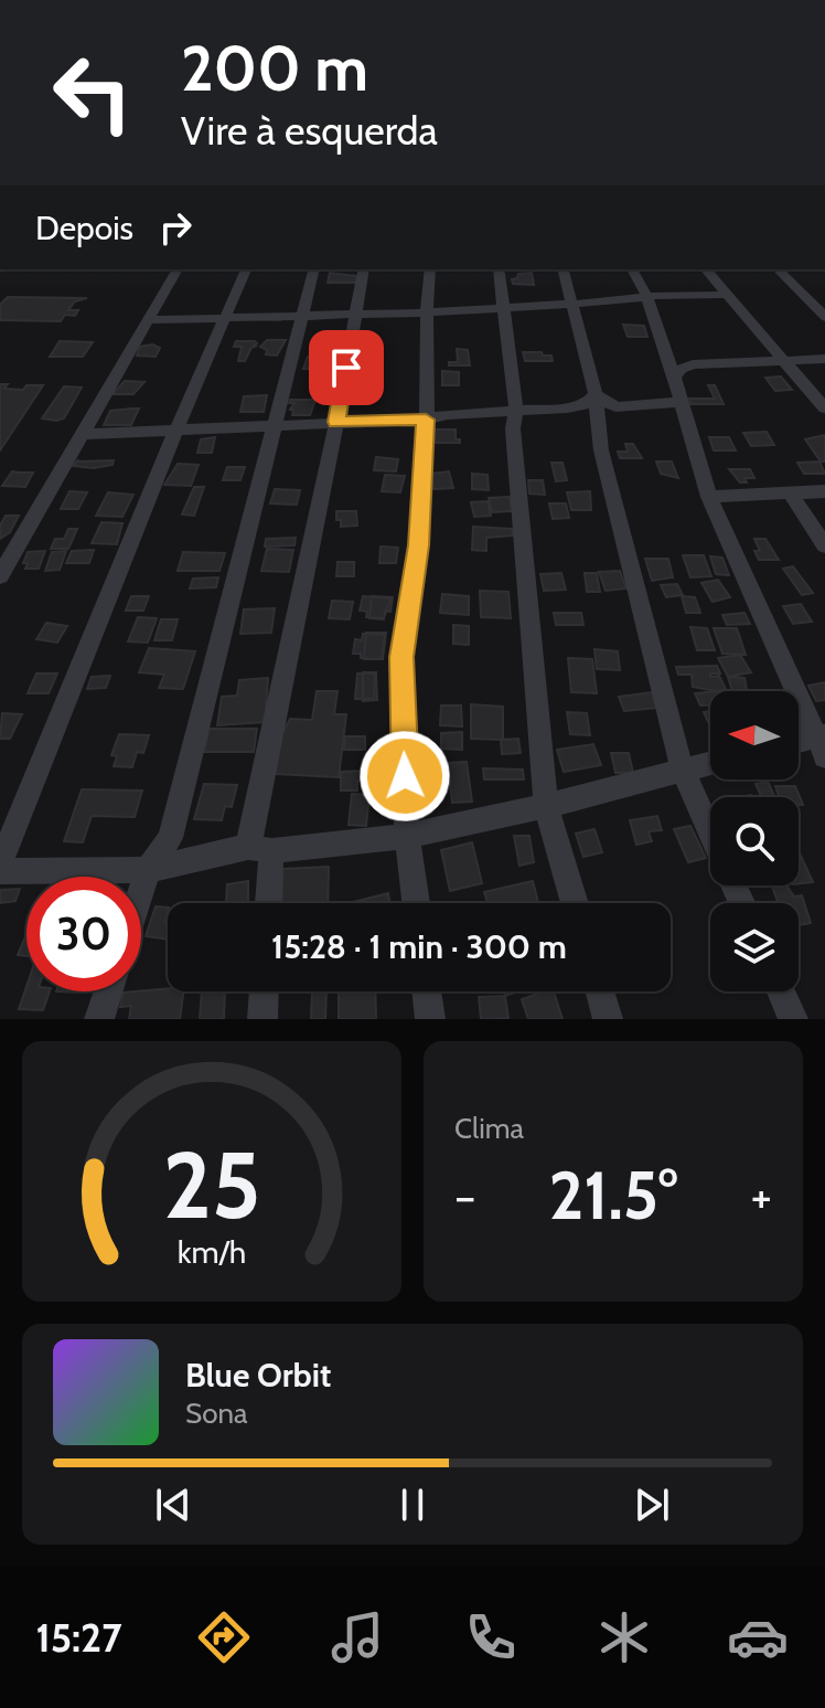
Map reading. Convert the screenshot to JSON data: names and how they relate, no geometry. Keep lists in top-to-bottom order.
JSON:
{
  "north": "left",
  "page": {
    "turn": ["200 m", "Vire à esquerda"],
    "then": "Depois",
    "limit": "30",
    "trip": "15:28 · 1 min · 300 m",
    "tile": "Clima",
    "heat": ["−", "21.5°", "+"],
    "song": ["Blue Orbit", "Sona"],
    "tabs": "15:27",
    "gauge": ["25", "km/h"]
  }
}
